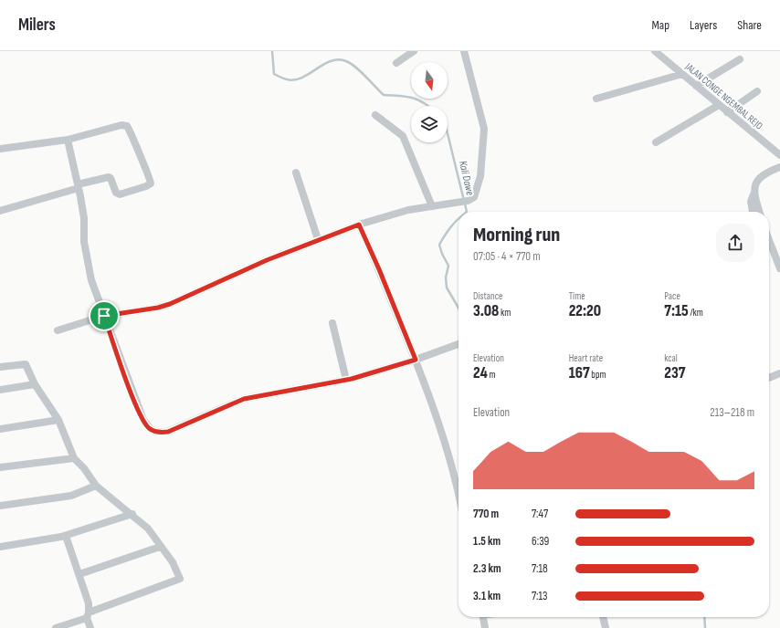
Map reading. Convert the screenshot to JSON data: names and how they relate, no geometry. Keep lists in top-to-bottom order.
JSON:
{
  "streets": {
    "street": ["JALAN CONGE NGEMBAL REJO"]
  },
  "water": ["Kali Dawe"],
  "north": "bottom",
  "page": {
    "header": "Milers",
    "nav": ["Map", "Layers", "Share"],
    "heading": ["Morning run", "07:05 · 4 × 770 m"],
    "stats": [
      ["Distance", "3.08 km"],
      ["Time", "22:20"],
      ["Pace", "7:15 /km"],
      ["Elevation", "24 m"],
      ["Heart rate", "167 bpm"],
      ["kcal", "237"]
    ],
    "chart": ["Elevation", "213–218 m"],
    "list": [
      {
        "name": "770 m",
        "note": "7:47"
      },
      {
        "name": "1.5 km",
        "note": "6:39"
      },
      {
        "name": "2.3 km",
        "note": "7:18"
      },
      {
        "name": "3.1 km",
        "note": "7:13"
      }
    ]
  }
}
